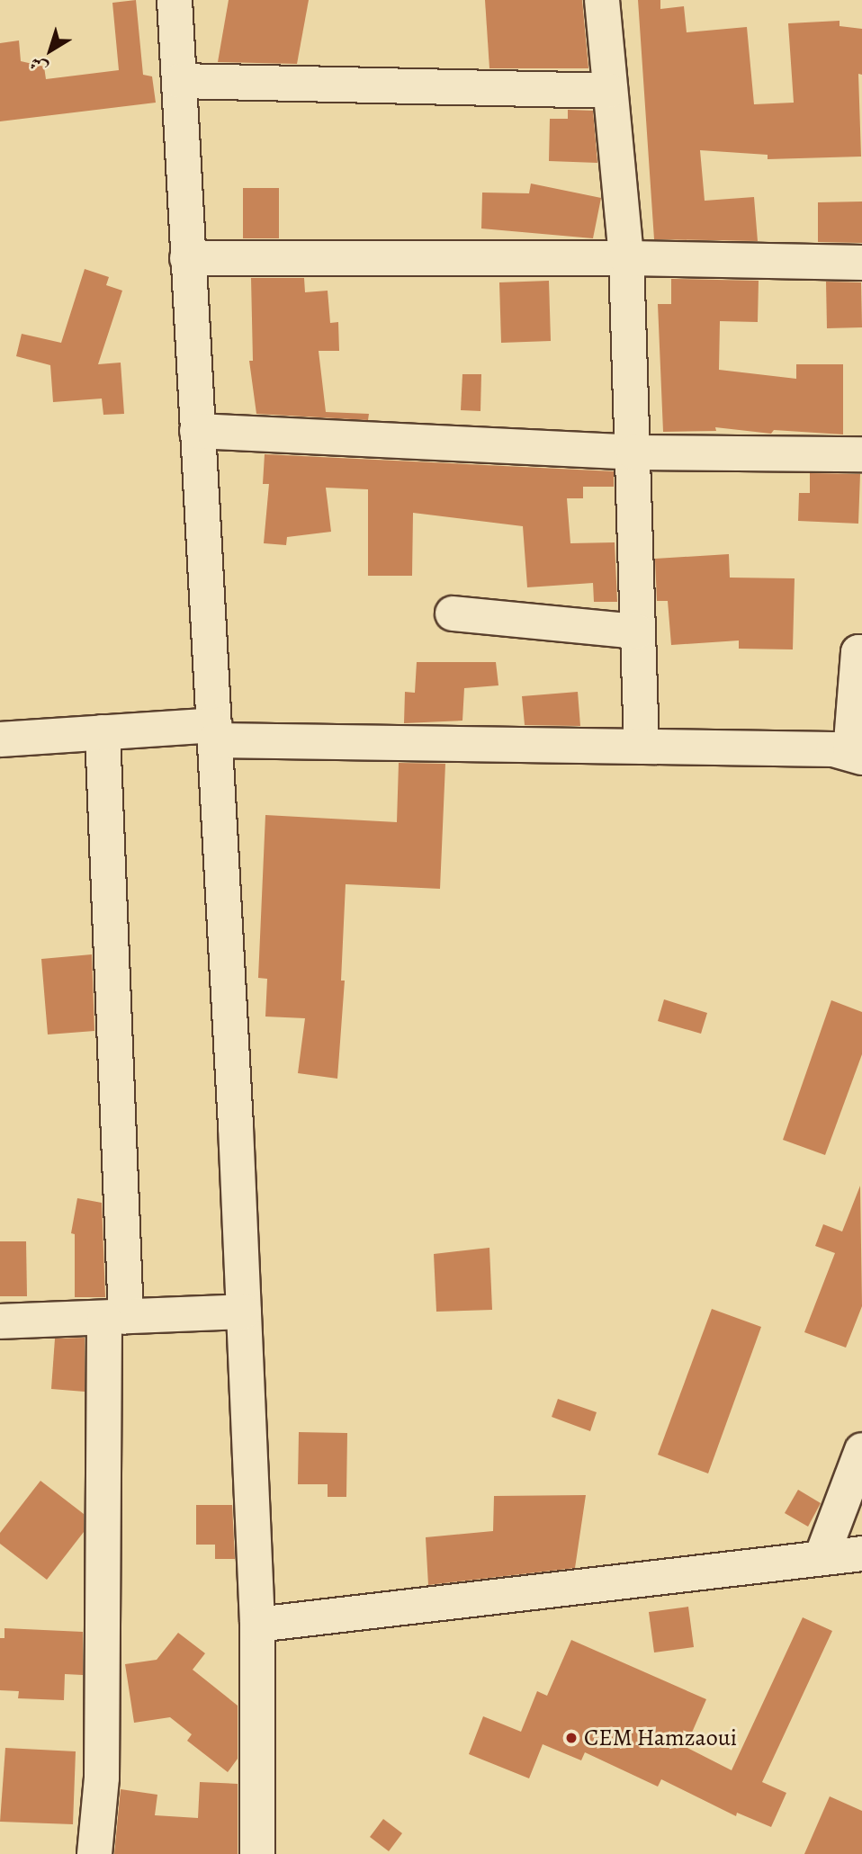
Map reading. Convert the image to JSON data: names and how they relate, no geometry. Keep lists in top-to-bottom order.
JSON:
{
  "places": ["CEM Hamzaoui"],
  "north": "bottom left"
}
